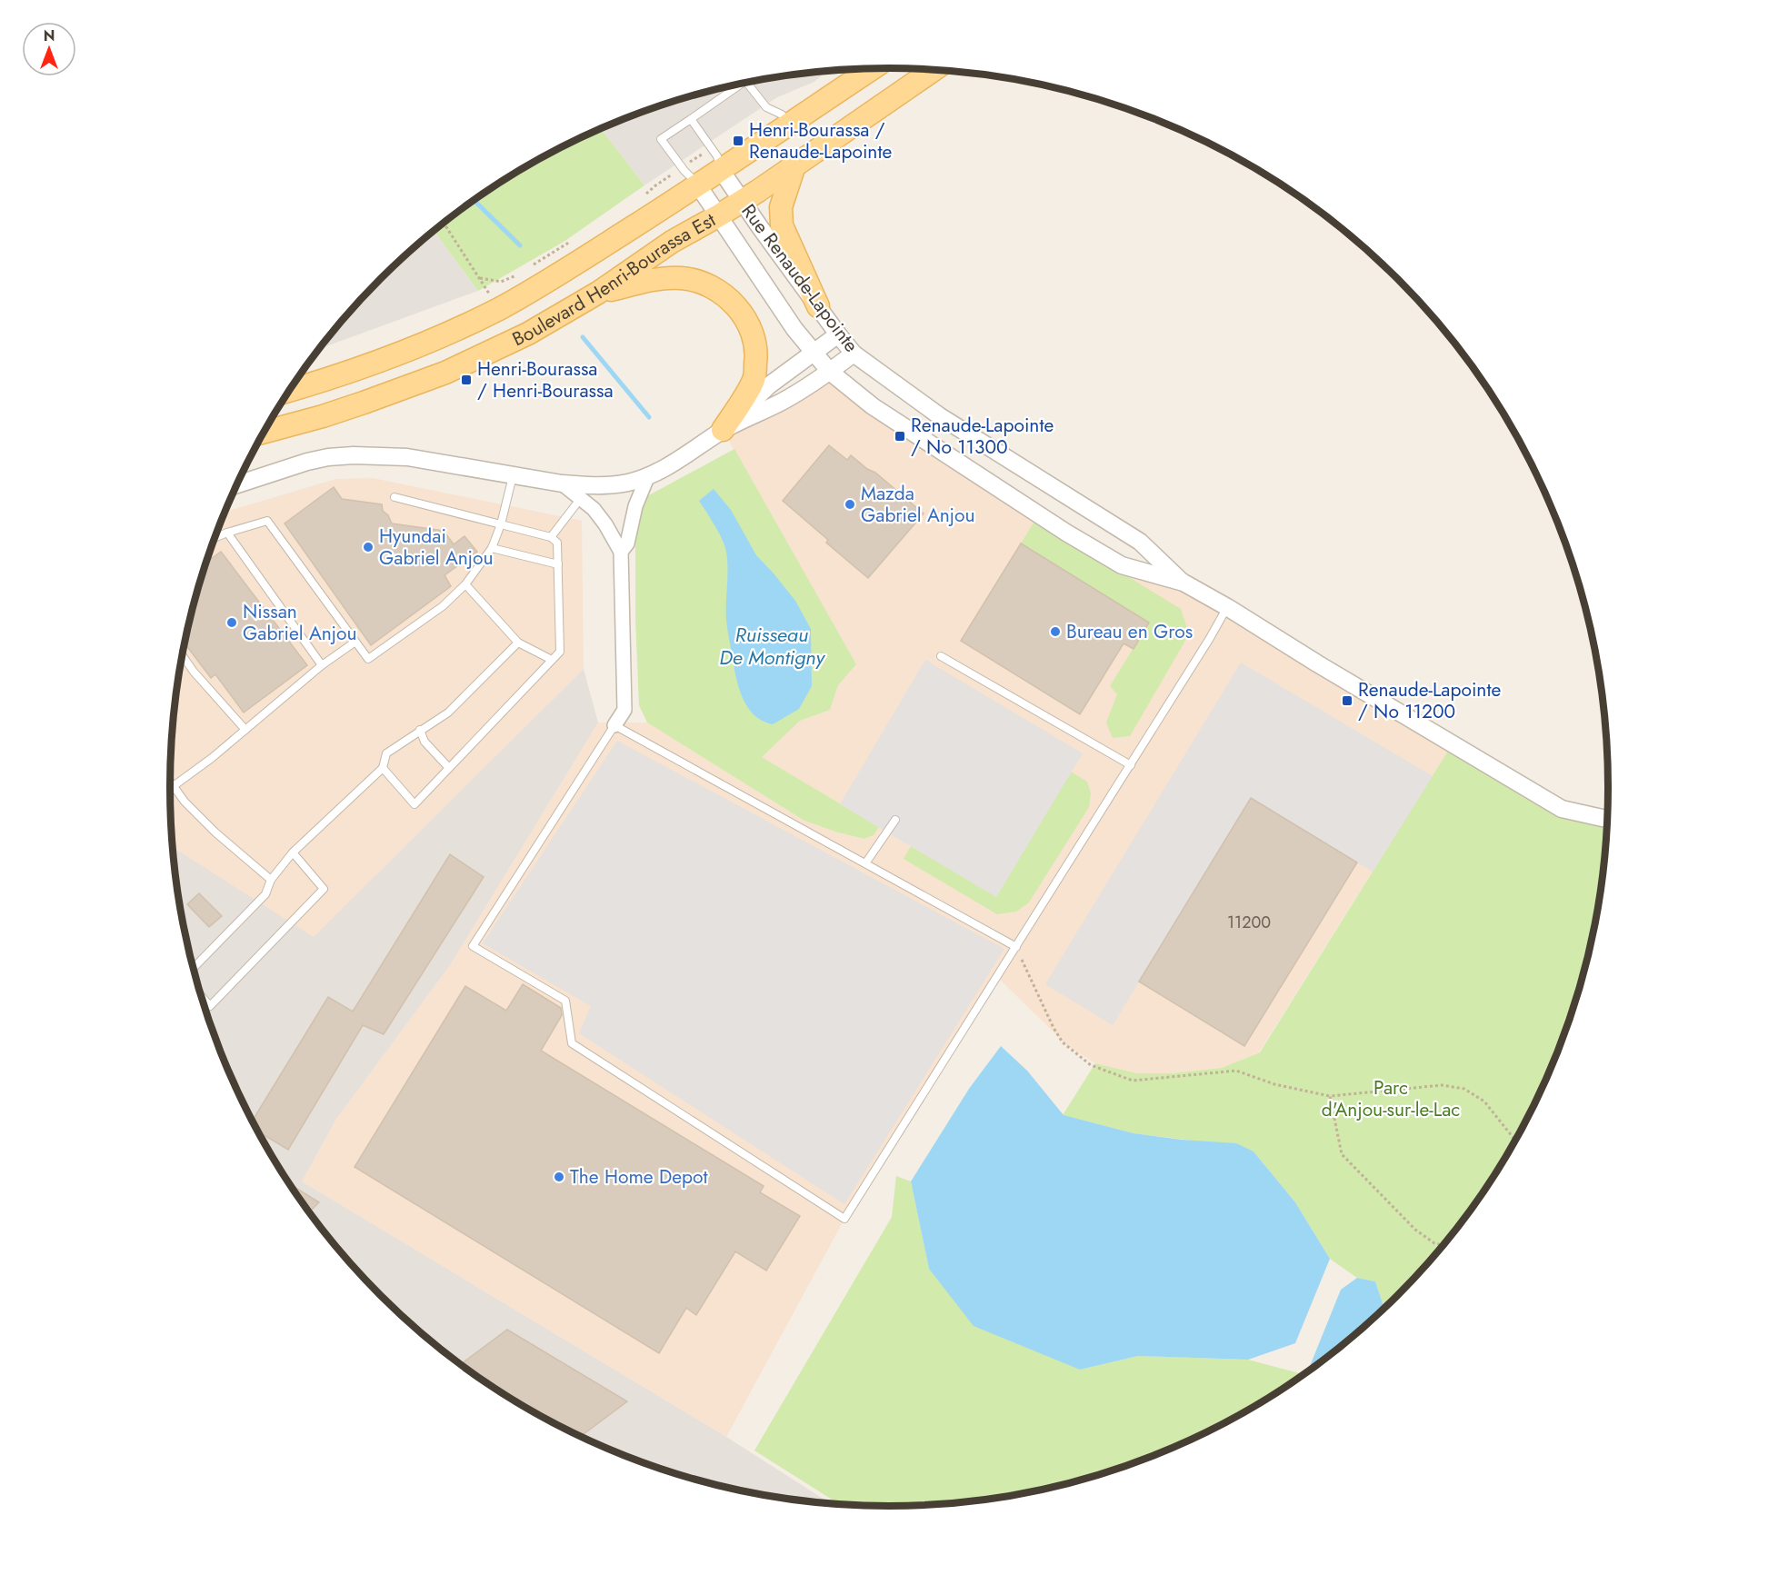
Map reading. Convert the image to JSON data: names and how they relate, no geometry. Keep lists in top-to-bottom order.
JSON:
{
  "streets": {
    "main road": ["Boulevard Henri-Bourassa Est"],
    "street": ["Rue Renaude-Lapointe"]
  },
  "crossings": [
    ["Rue Renaude-Lapointe", "Boulevard Henri-Bourassa Est"]
  ],
  "water": ["Ruisseau De Montigny"],
  "parks": ["Parc d'Anjou-sur-le-Lac"],
  "places": {
    "transit": [
      "Henri-Bourassa / Renaude-Lapointe",
      "Henri-Bourassa / Henri-Bourassa",
      "Renaude-Lapointe / No 11300",
      "Renaude-Lapointe / No 11200"
    ],
    "other": [
      "Mazda Gabriel Anjou",
      "Hyundai Gabriel Anjou",
      "Nissan Gabriel Anjou",
      "Bureau en Gros",
      "The Home Depot"
    ]
  },
  "house_numbers": ["11200"],
  "north": "top"
}
